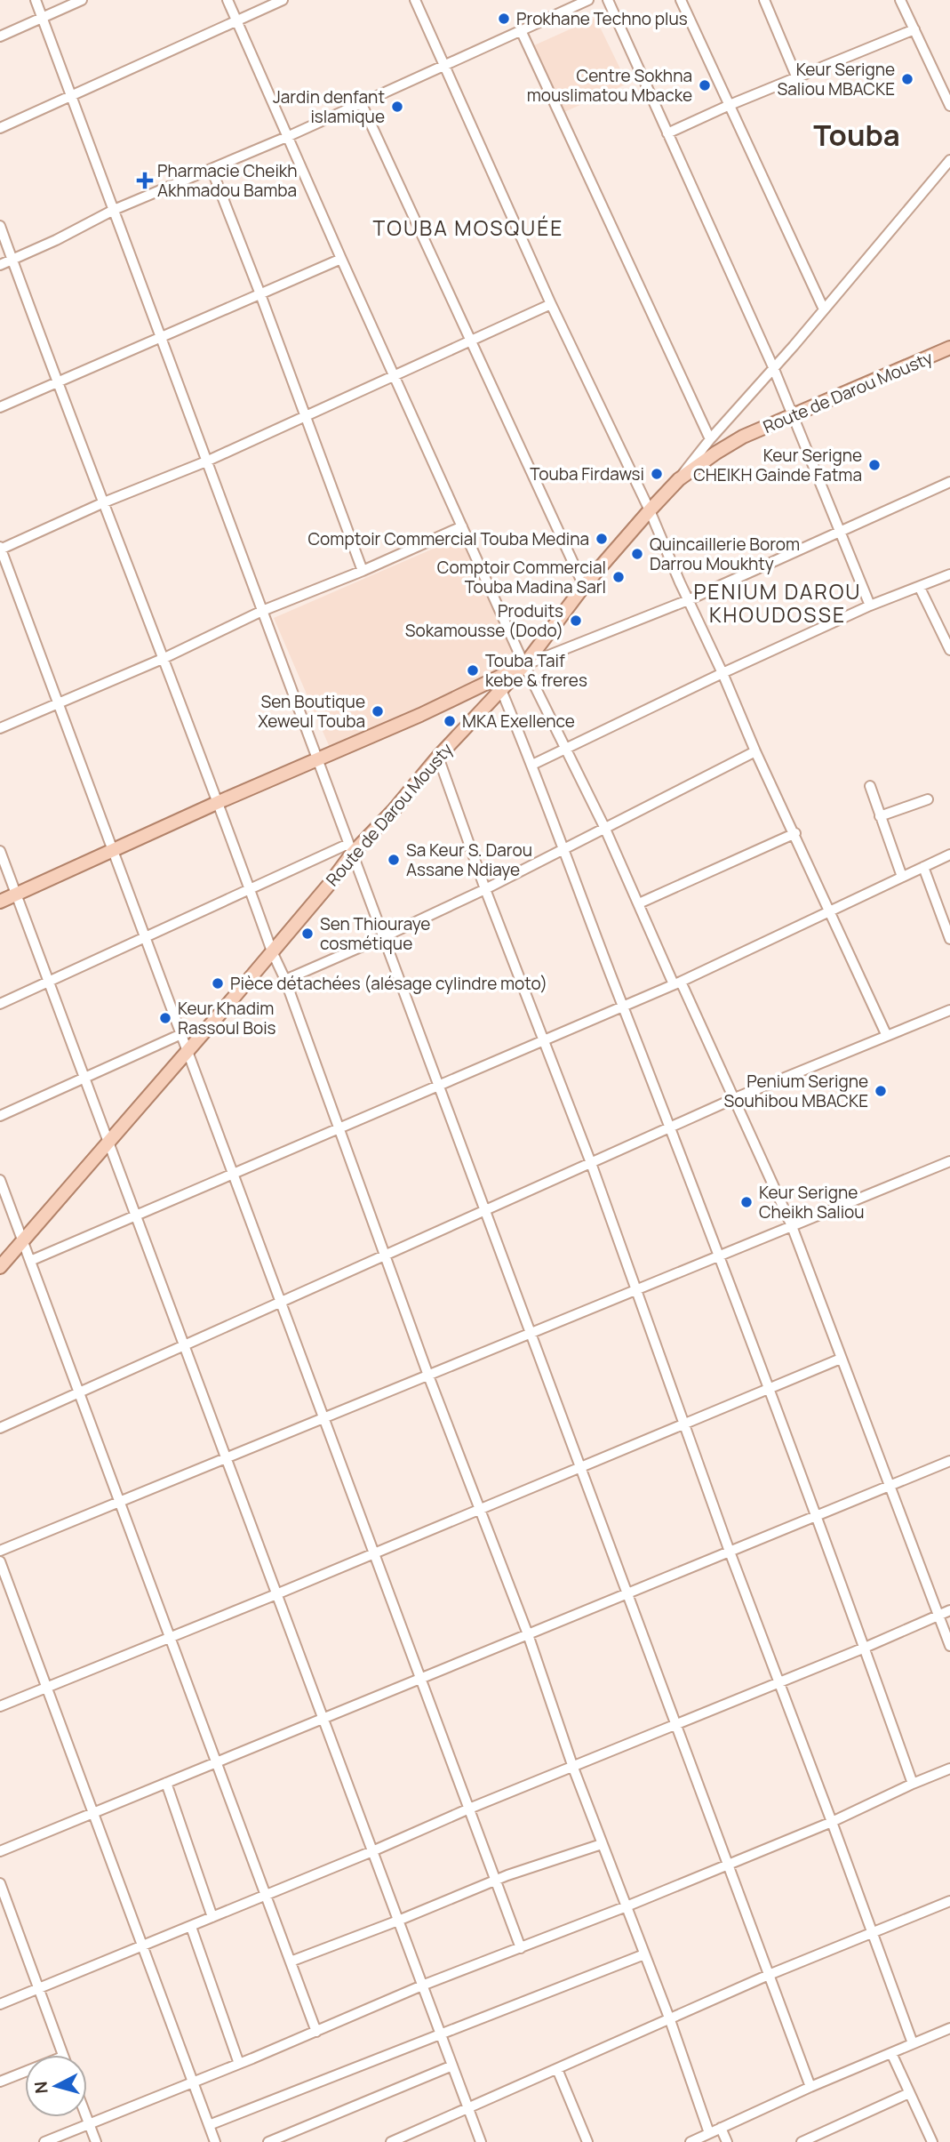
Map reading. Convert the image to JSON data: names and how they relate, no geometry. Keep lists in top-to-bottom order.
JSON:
{
  "streets": {
    "main road": ["Route de Darou Mousty"]
  },
  "districts": ["Touba", "TOUBA MOSQUÉE", "PENIUM DAROU KHOUDOSSE"],
  "places": {
    "other": [
      "Prokhane Techno plus",
      "Keur Serigne Saliou MBACKE",
      "Centre Sokhna mouslimatou Mbacke",
      "Jardin denfant islamique",
      "Keur Serigne CHEIKH Gainde Fatma",
      "Touba Firdawsi",
      "Comptoir Commercial Touba Medina",
      "Quincaillerie Borom Darrou Moukhty",
      "Comptoir Commercial Touba Madina Sarl",
      "Produits Sokamousse (Dodo)",
      "Touba Taif kebe & freres",
      "Sen Boutique Xeweul Touba",
      "MKA Exellence",
      "Sa Keur S. Darou Assane Ndiaye",
      "Sen Thiouraye cosmétique",
      "Pièce détachées (alésage cylindre moto)",
      "Keur Khadim Rassoul Bois",
      "Penium Serigne Souhibou MBACKE",
      "Keur Serigne Cheikh Saliou"
    ],
    "health": ["Pharmacie Cheikh Akhmadou Bamba"]
  },
  "north": "left"
}
